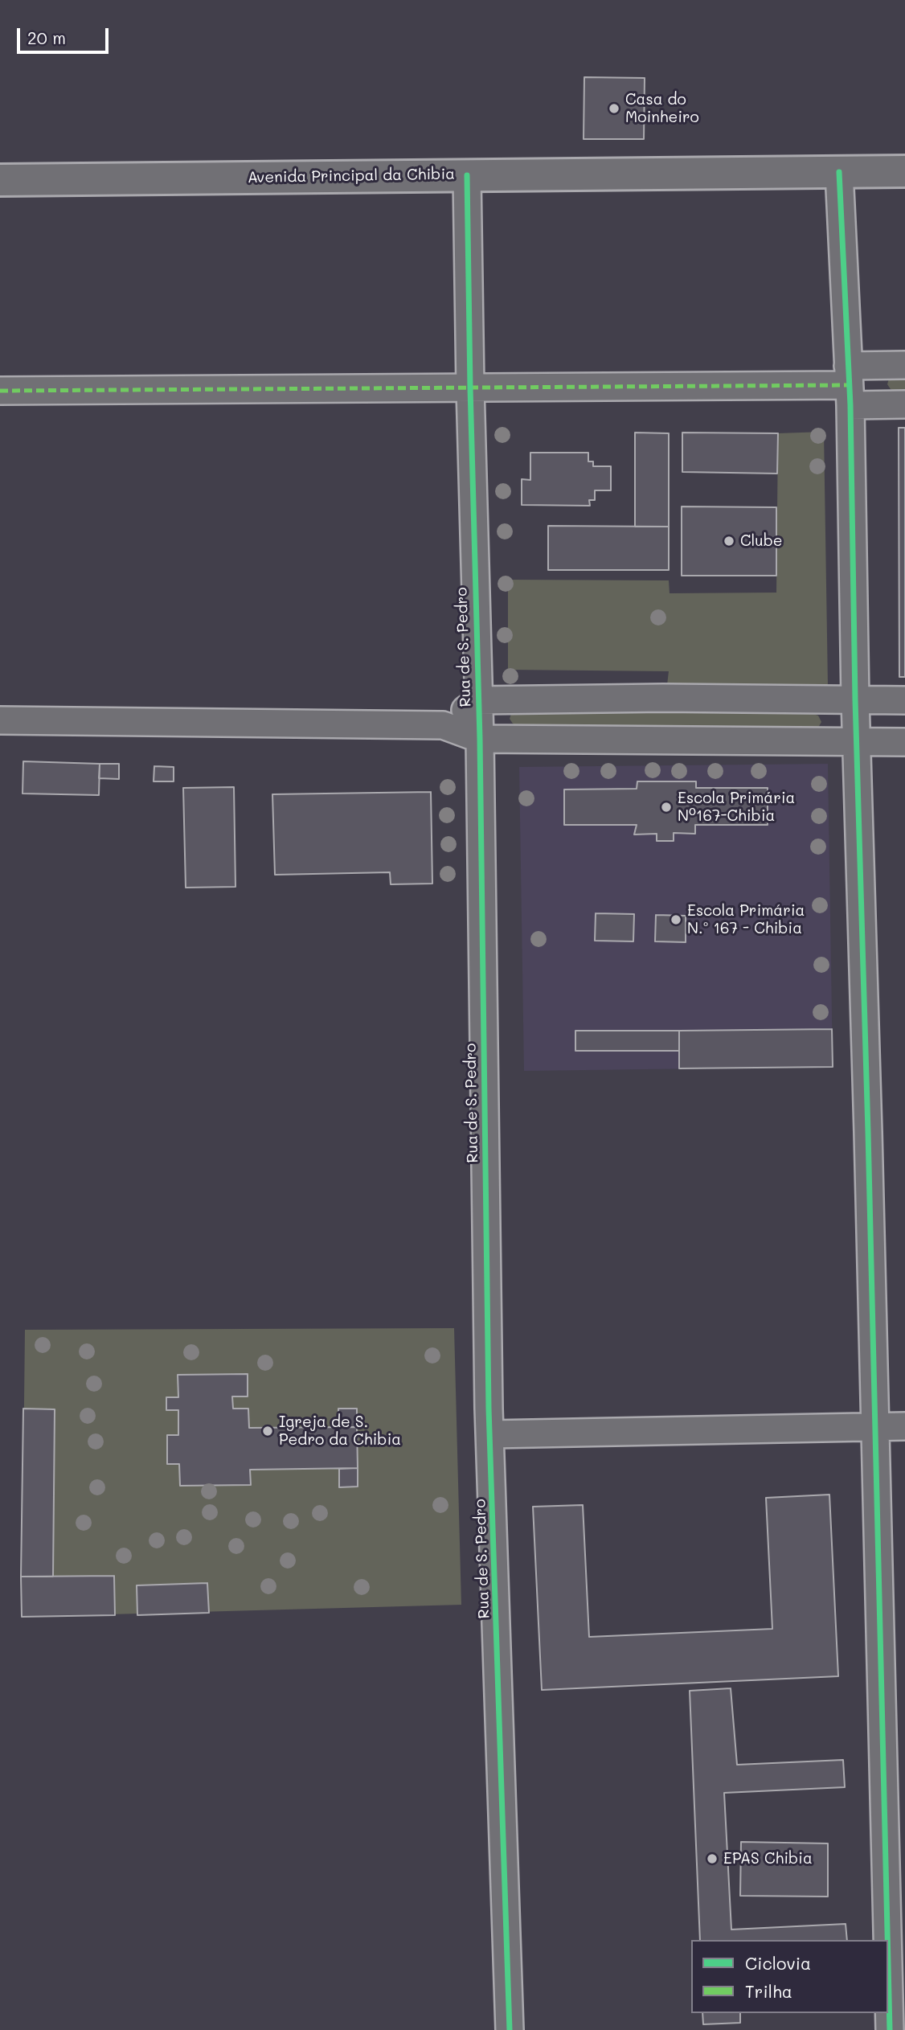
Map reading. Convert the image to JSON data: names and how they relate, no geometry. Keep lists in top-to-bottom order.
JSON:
{
  "streets": {
    "main road": ["Avenida Principal da Chibia"],
    "street": ["Rua de S. Pedro"]
  },
  "crossings": [
    ["Avenida Principal da Chibia", "Rua de S. Pedro"]
  ],
  "places": [
    "Casa do Moinheiro",
    "Clube",
    "Escola Primária N⁰167-Chibia",
    "Escola Primária N.º 167 - Chibia",
    "Igreja de S. Pedro da Chibia",
    "EPAS Chibia"
  ],
  "legend": ["Ciclovia", "Trilha"],
  "scale_bar": "20 m"
}
